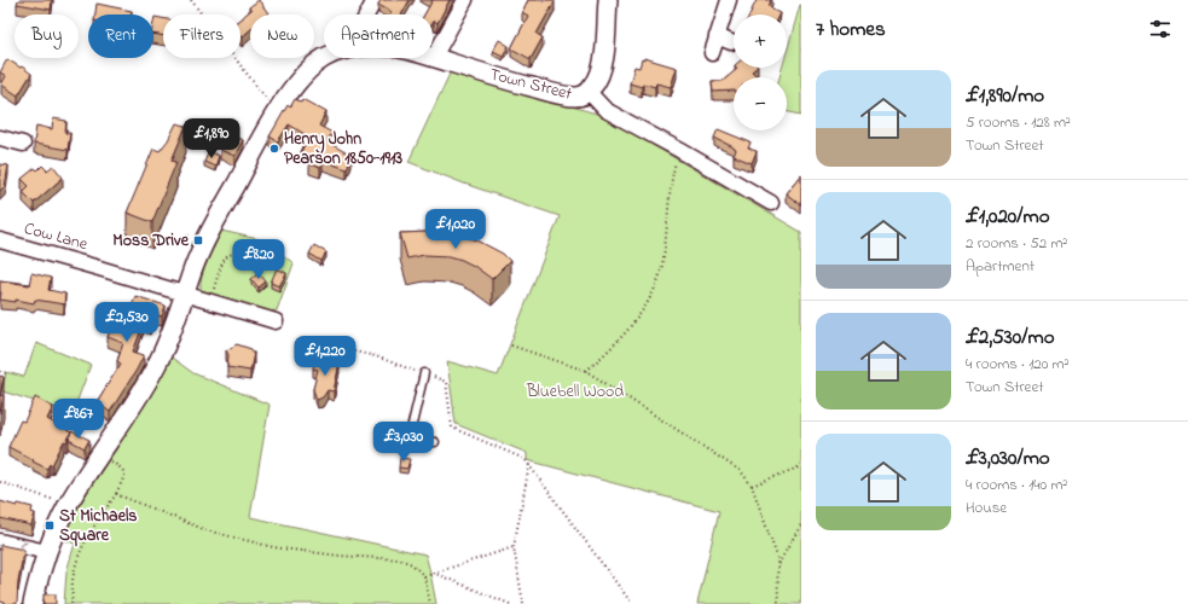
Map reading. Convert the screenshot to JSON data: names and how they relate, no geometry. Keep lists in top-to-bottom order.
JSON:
{
  "streets": {
    "street": ["Town Street", "Cow Lane"]
  },
  "crossings": [
    ["Town Street", "Cow Lane"]
  ],
  "parks": ["Bluebell Wood"],
  "places": {
    "other": ["Henry John Pearson 1850-1913"],
    "transit": ["Moss Drive", "St Michaels Square"]
  },
  "page": {
    "heading": "7 homes",
    "map_buttons": ["+", "−"],
    "chip": [
      "Buy",
      "Rent",
      "Filters",
      "New",
      "Apartment"
    ],
    "list": [
      {
        "name": "£1,890/mo",
        "note": "5 rooms · 128 m² · Town Street"
      },
      {
        "name": "£1,020/mo",
        "note": "2 rooms · 52 m² · Apartment"
      },
      {
        "name": "£2,530/mo",
        "note": "4 rooms · 120 m² · Town Street"
      },
      {
        "name": "£3,030/mo",
        "note": "4 rooms · 140 m² · House"
      }
    ],
    "price": [
      "£1,890",
      "£1,020",
      "£820",
      "£2,530",
      "£1,220",
      "£867",
      "£3,030"
    ]
  }
}
